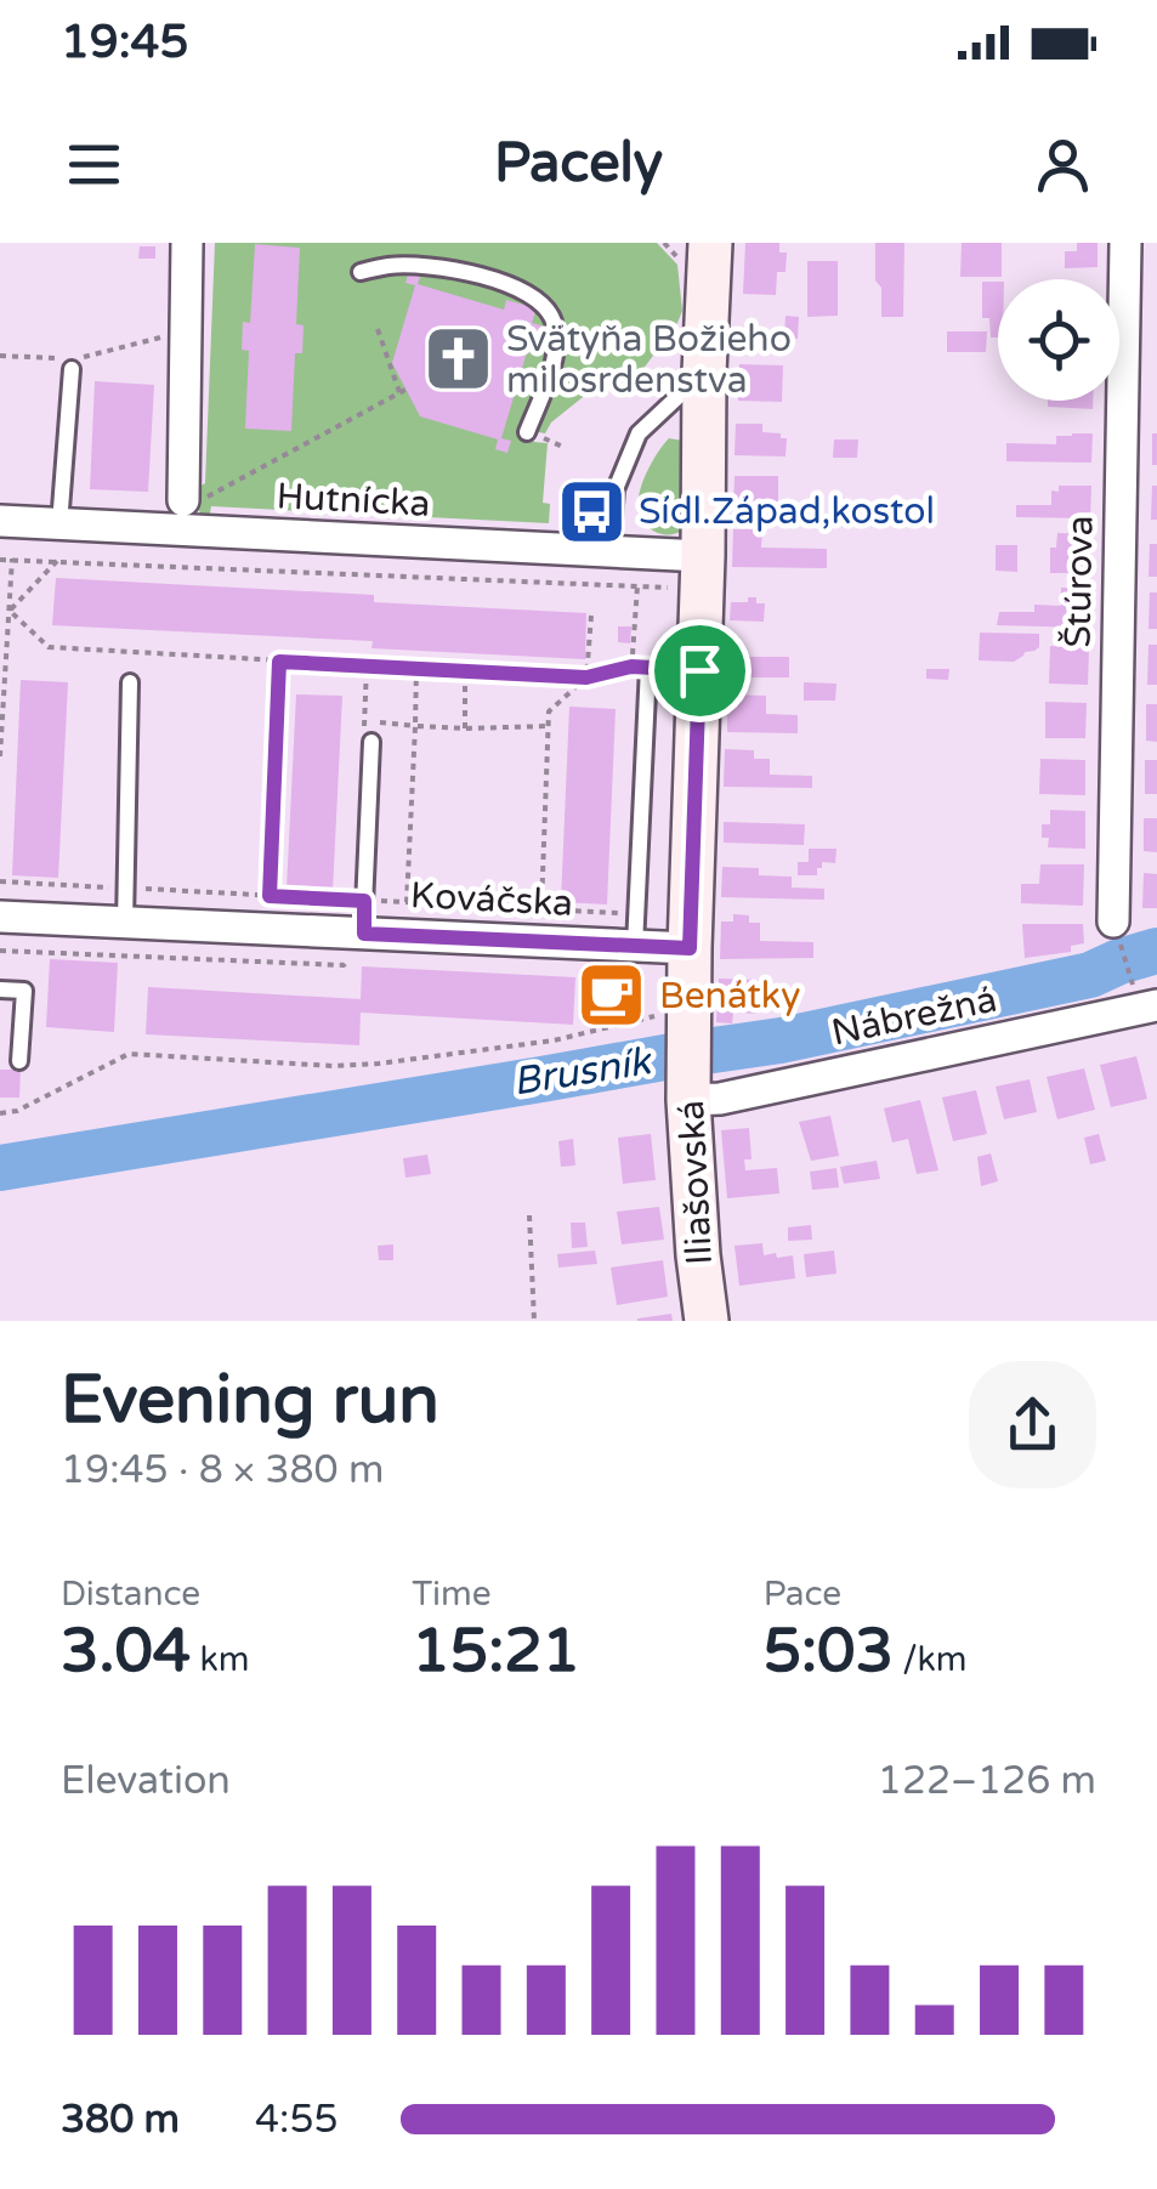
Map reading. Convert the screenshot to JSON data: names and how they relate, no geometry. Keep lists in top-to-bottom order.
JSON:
{
  "streets": {
    "street": [
      "Hutnícka",
      "Štúrova",
      "Kováčska",
      "Nábrežná",
      "Iliašovská"
    ]
  },
  "crossings": [
    ["Hutnícka", "Iliašovská"],
    ["Kováčska", "Iliašovská"],
    ["Nábrežná", "Iliašovská"]
  ],
  "water": ["Brusník"],
  "places": {
    "church": ["Svätyňa Božieho milosrdenstva"],
    "bus stop": ["Sídl.Západ,kostol"],
    "cafe": ["Benátky"]
  },
  "page": {
    "status": "19:45",
    "header": "Pacely",
    "heading": ["Evening run", "19:45 · 8 × 380 m"],
    "stats": [
      ["Distance", "3.04 km"],
      ["Time", "15:21"],
      ["Pace", "5:03 /km"]
    ],
    "chart": ["Elevation", "122–126 m"],
    "list": [
      {
        "name": "380 m",
        "note": "4:55"
      }
    ]
  }
}
